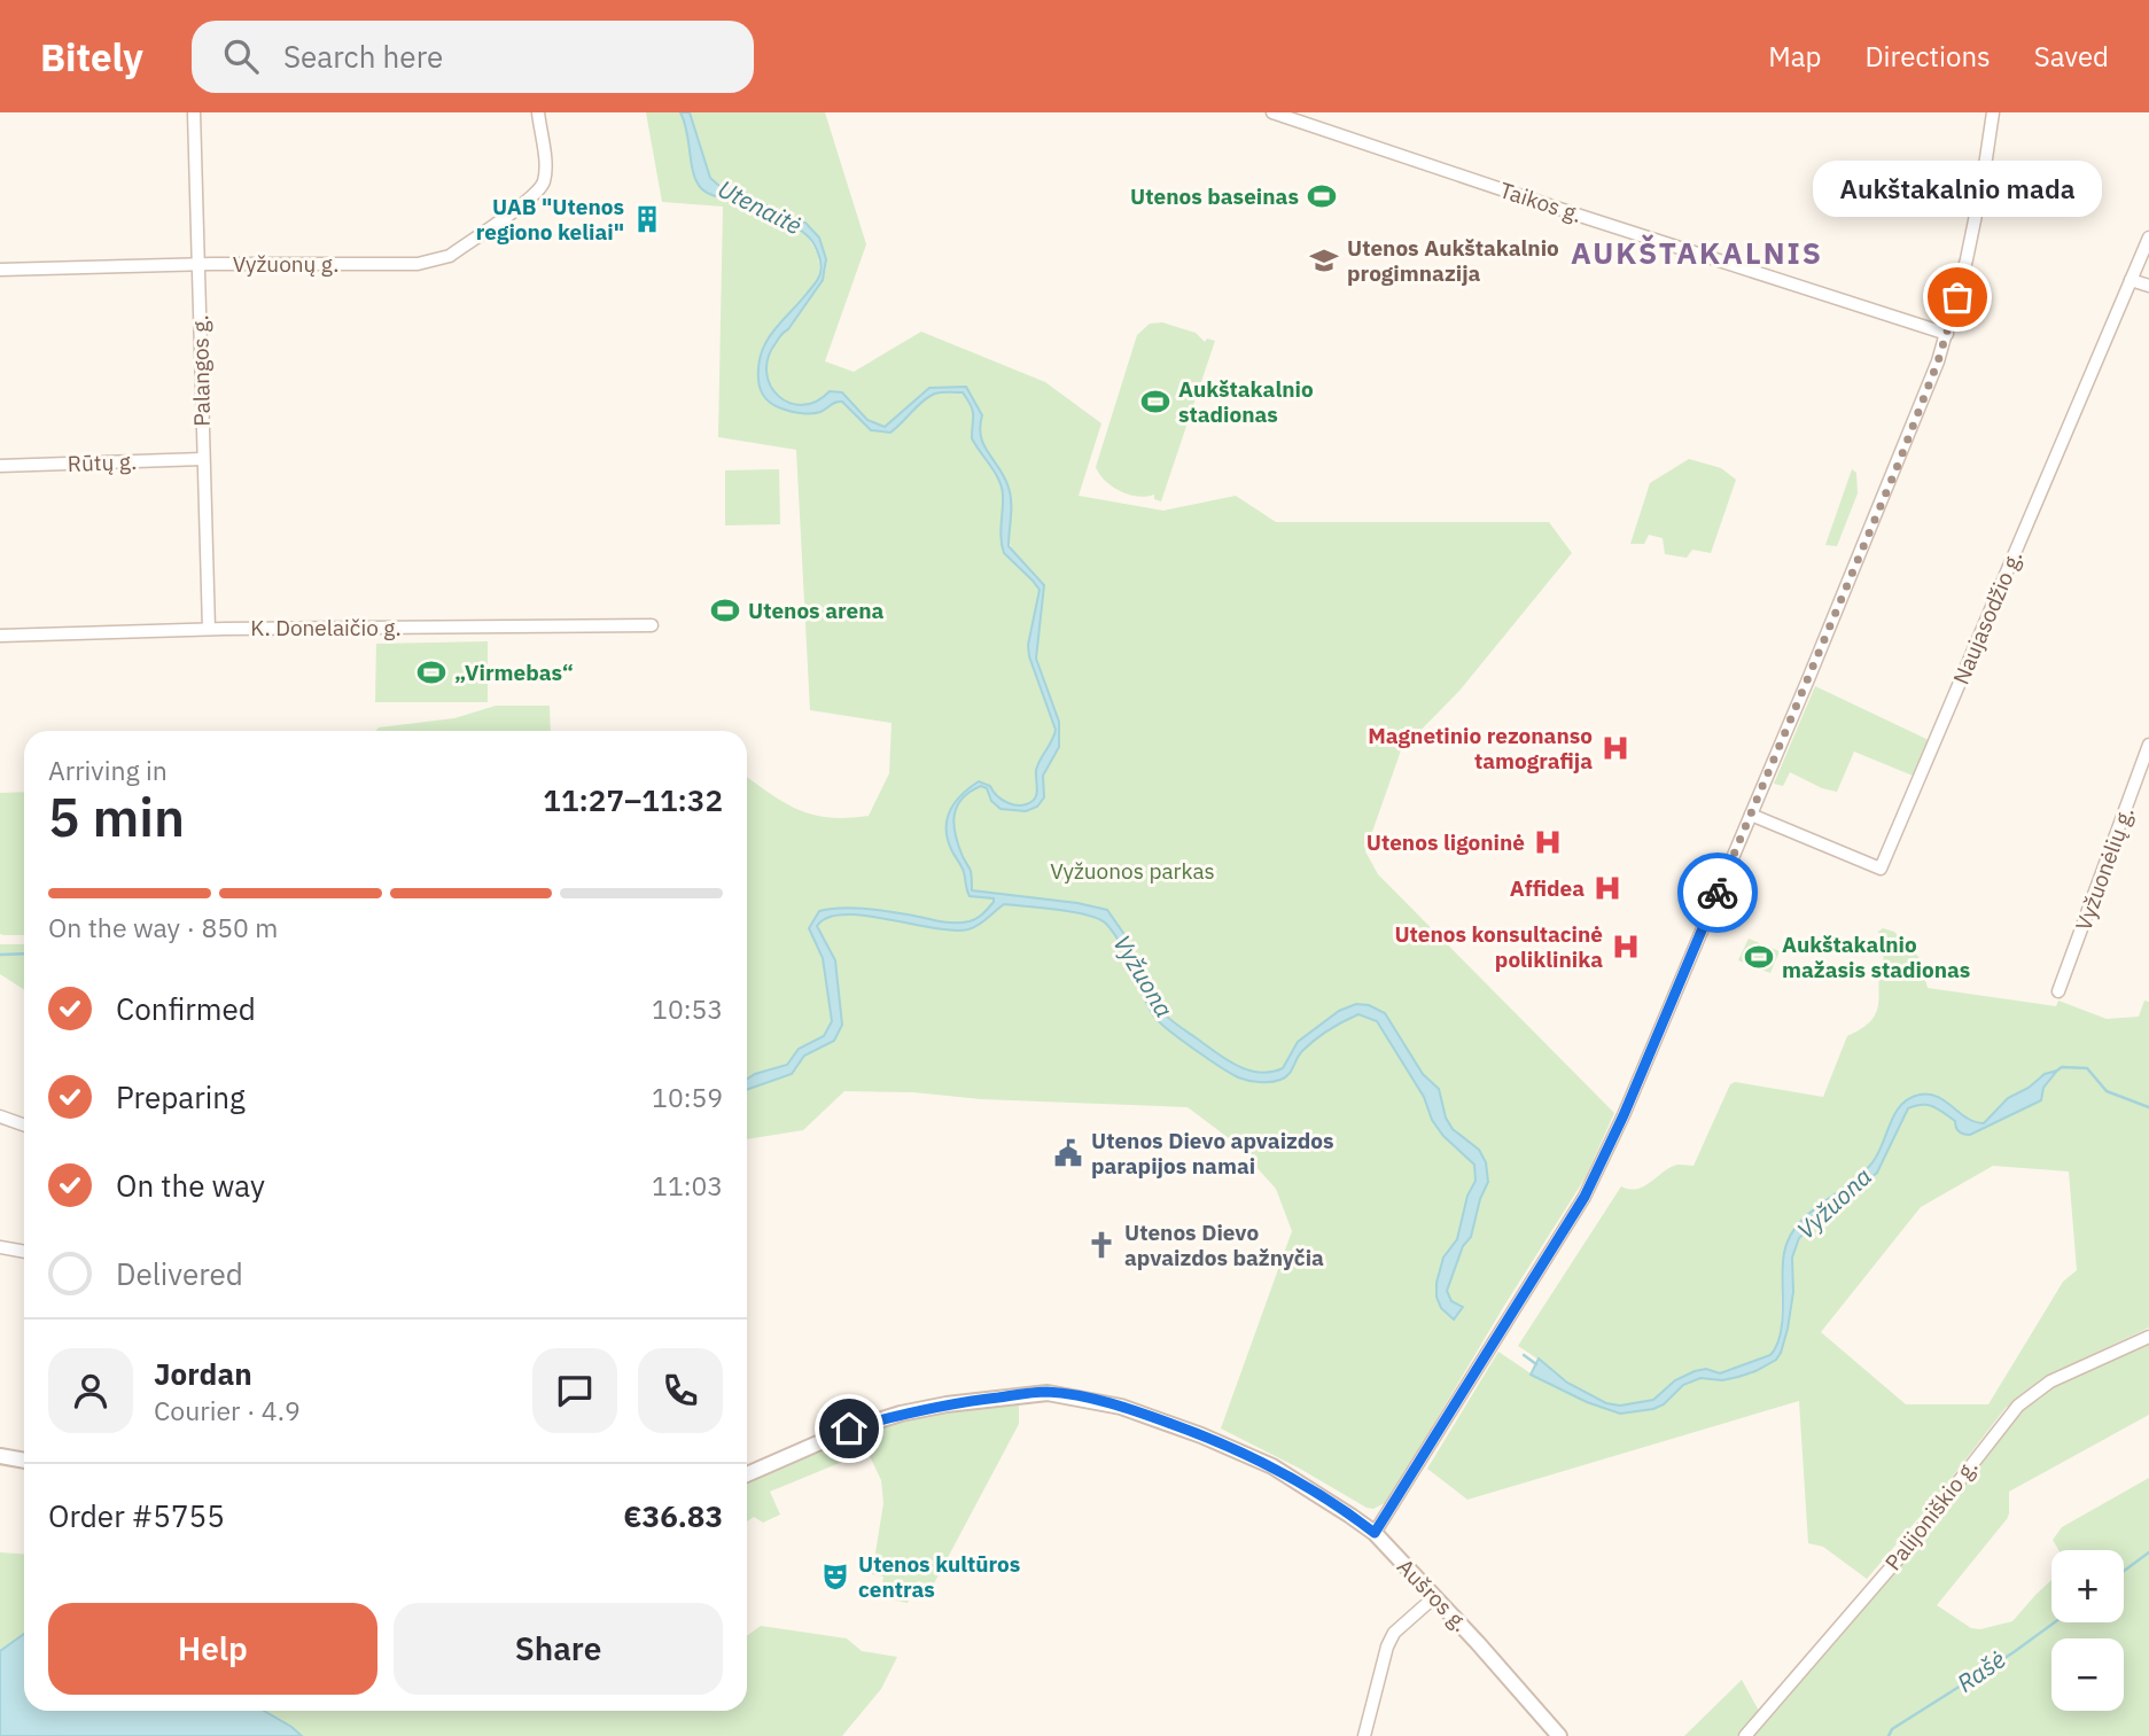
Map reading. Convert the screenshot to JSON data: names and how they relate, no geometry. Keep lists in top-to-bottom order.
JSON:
{
  "streets": {
    "street": [
      "Taikos g.",
      "Vyžuonų g.",
      "Palangos g.",
      "Rūtų g.",
      "Naujasodžio g.",
      "K. Donelaičio g.",
      "Vyžuonėlių g.",
      "Palijoniškio g.",
      "Aušros g."
    ]
  },
  "crossings": [
    ["Vyžuonų g.", "Palangos g."],
    ["Palangos g.", "Rūtų g."],
    ["Palangos g.", "K. Donelaičio g."]
  ],
  "districts": ["AUKŠTAKALNIS"],
  "water": ["Utenaitė", "Vyžuona", "Rašė"],
  "parks": ["Vyžuonos parkas"],
  "places": {
    "sports": [
      "Utenos baseinas",
      "Aukštakalnio stadionas",
      "Utenos arena",
      "„Virmebas“",
      "Aukštakalnio mažasis stadionas"
    ],
    "building": ["UAB \"Utenos regiono keliai\""],
    "school or university": ["Utenos Aukštakalnio progimnazija"],
    "other": ["Aukštakalnio mada"],
    "hospital": [
      "Magnetinio rezonanso tamografija",
      "Utenos ligoninė",
      "Affidea",
      "Utenos konsultacinė poliklinika"
    ],
    "public building": ["Utenos Dievo apvaizdos parapijos namai"],
    "church": ["Utenos Dievo apvaizdos bažnyčia"],
    "theatre": ["Utenos kultūros centras"]
  },
  "page": {
    "header": "Bitely",
    "search": "Search here",
    "nav": ["Map", "Directions", "Saved"],
    "bubble": "Aukštakalnio mada",
    "heading": ["5 min", "Arriving in", "11:27–11:32"],
    "panel": [
      "Jordan",
      "Courier · 4.9",
      "Order #5755",
      "€36.83"
    ],
    "bar": "On the way · 850 m",
    "list": [
      ["Confirmed", "10:53"],
      ["Preparing", "10:59"],
      ["On the way", "11:03"],
      "Delivered"
    ],
    "map_buttons": ["+", "−"],
    "buttons": ["Help", "Share"]
  }
}
